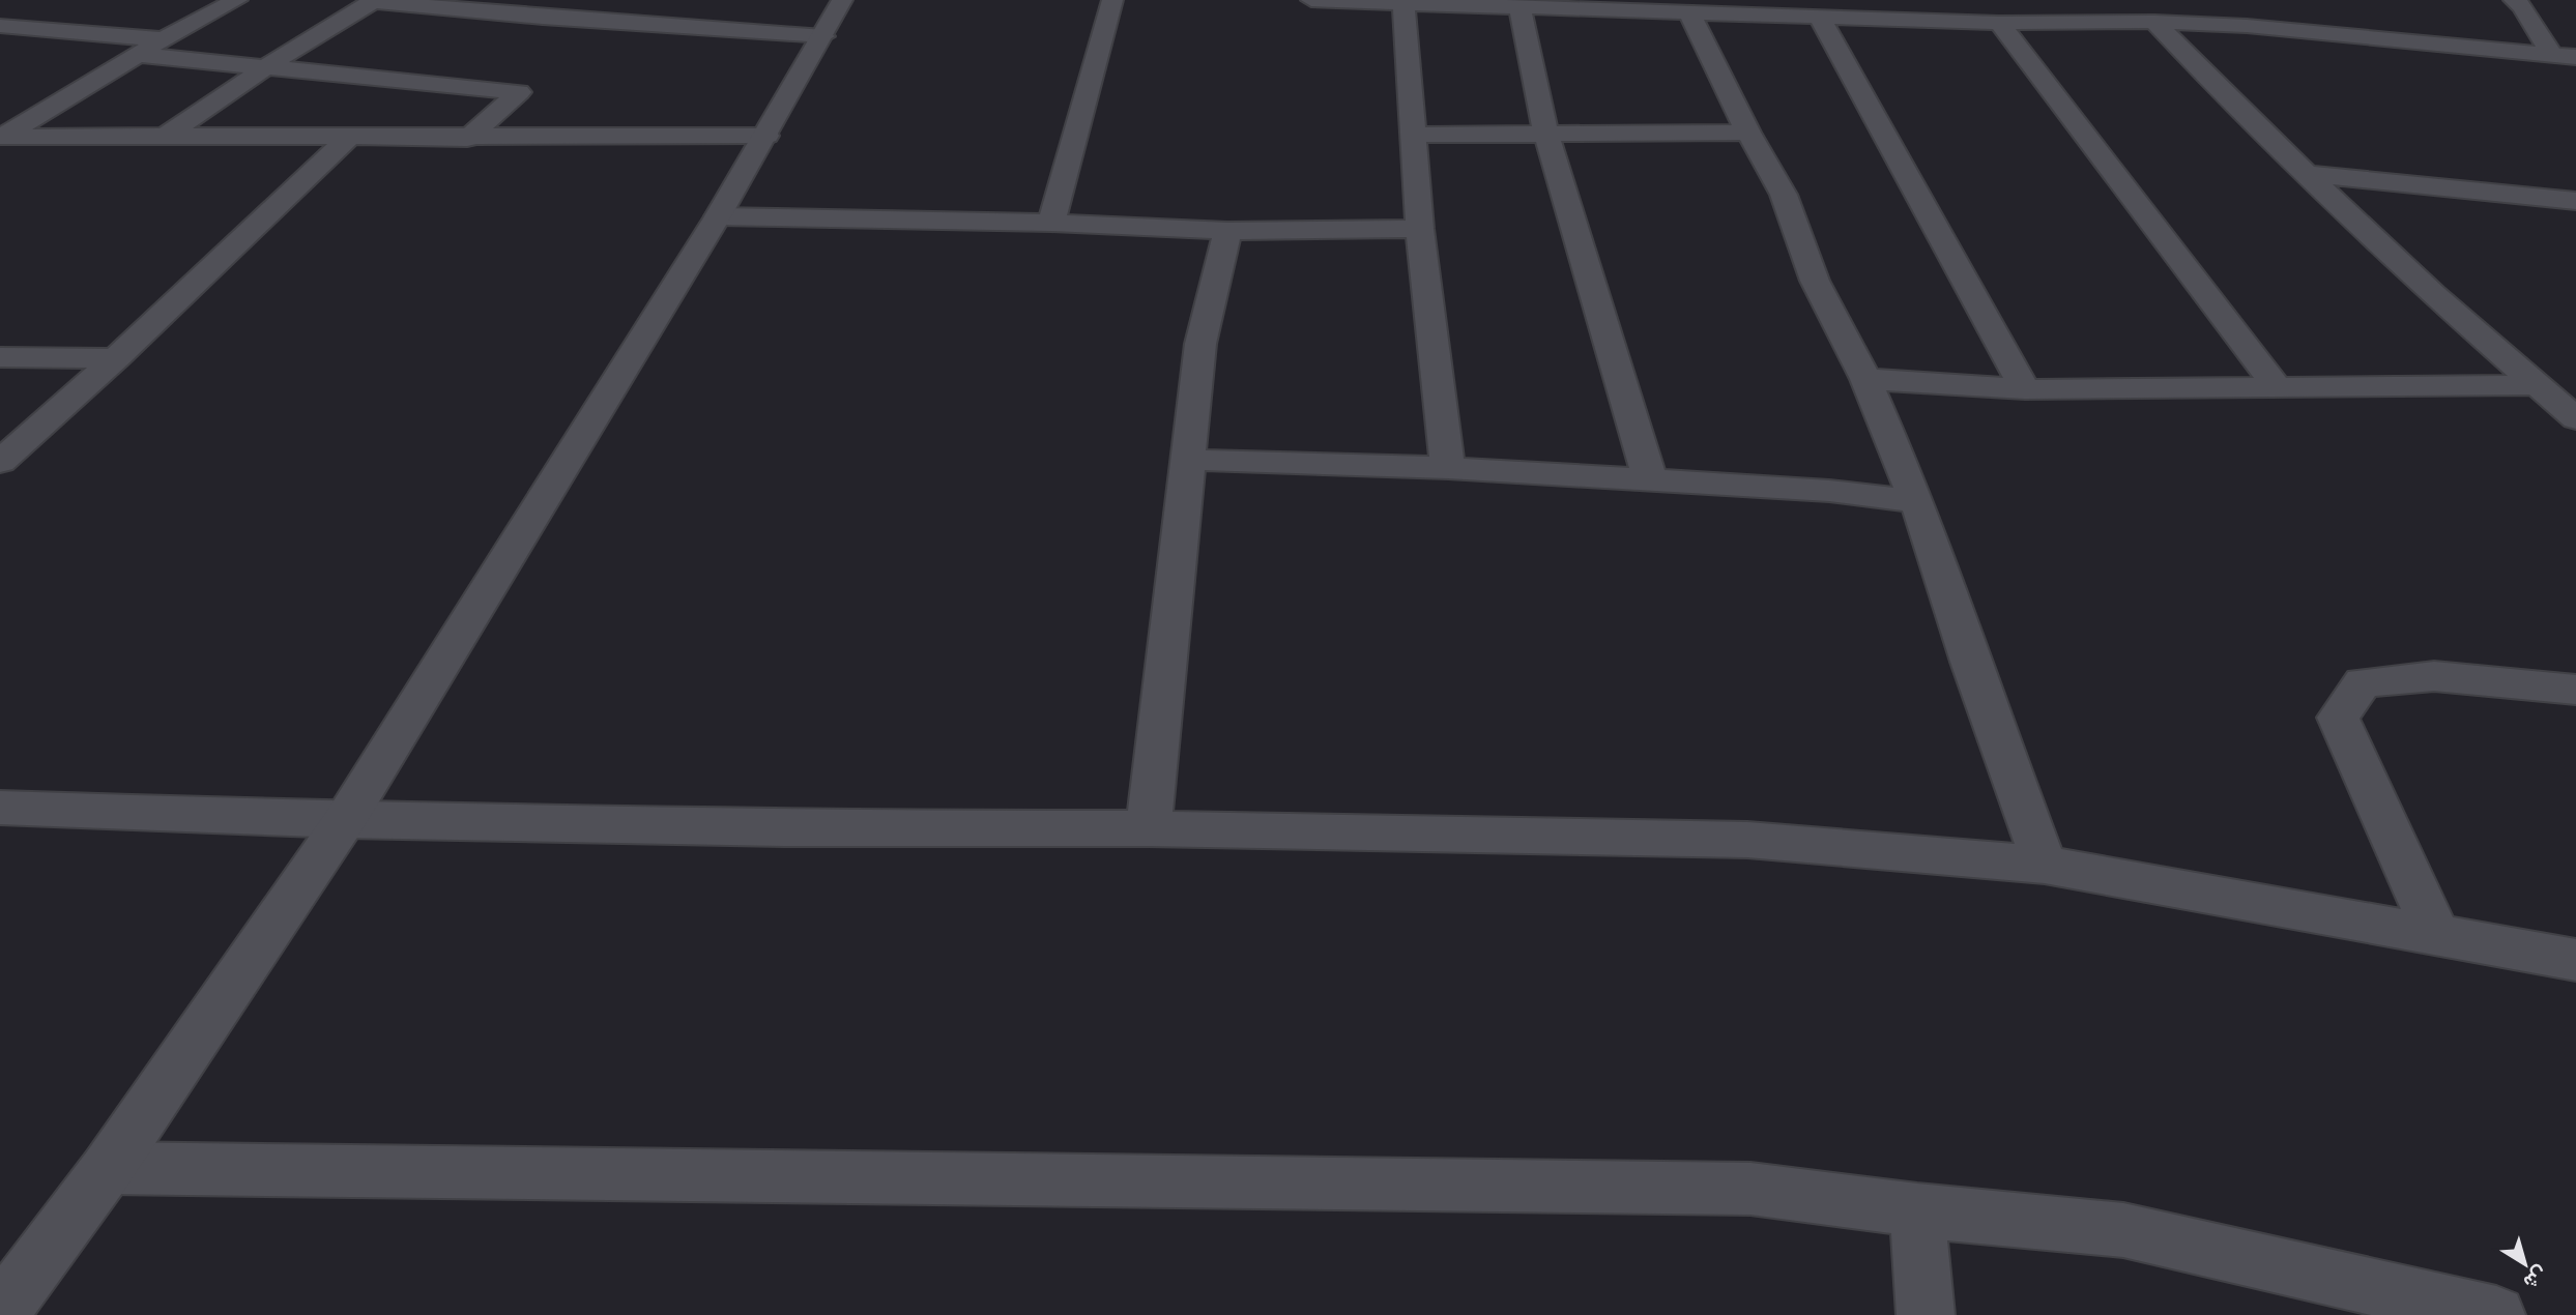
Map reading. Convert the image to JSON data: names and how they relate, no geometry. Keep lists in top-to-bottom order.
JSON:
{
  "north": "bottom right"
}
